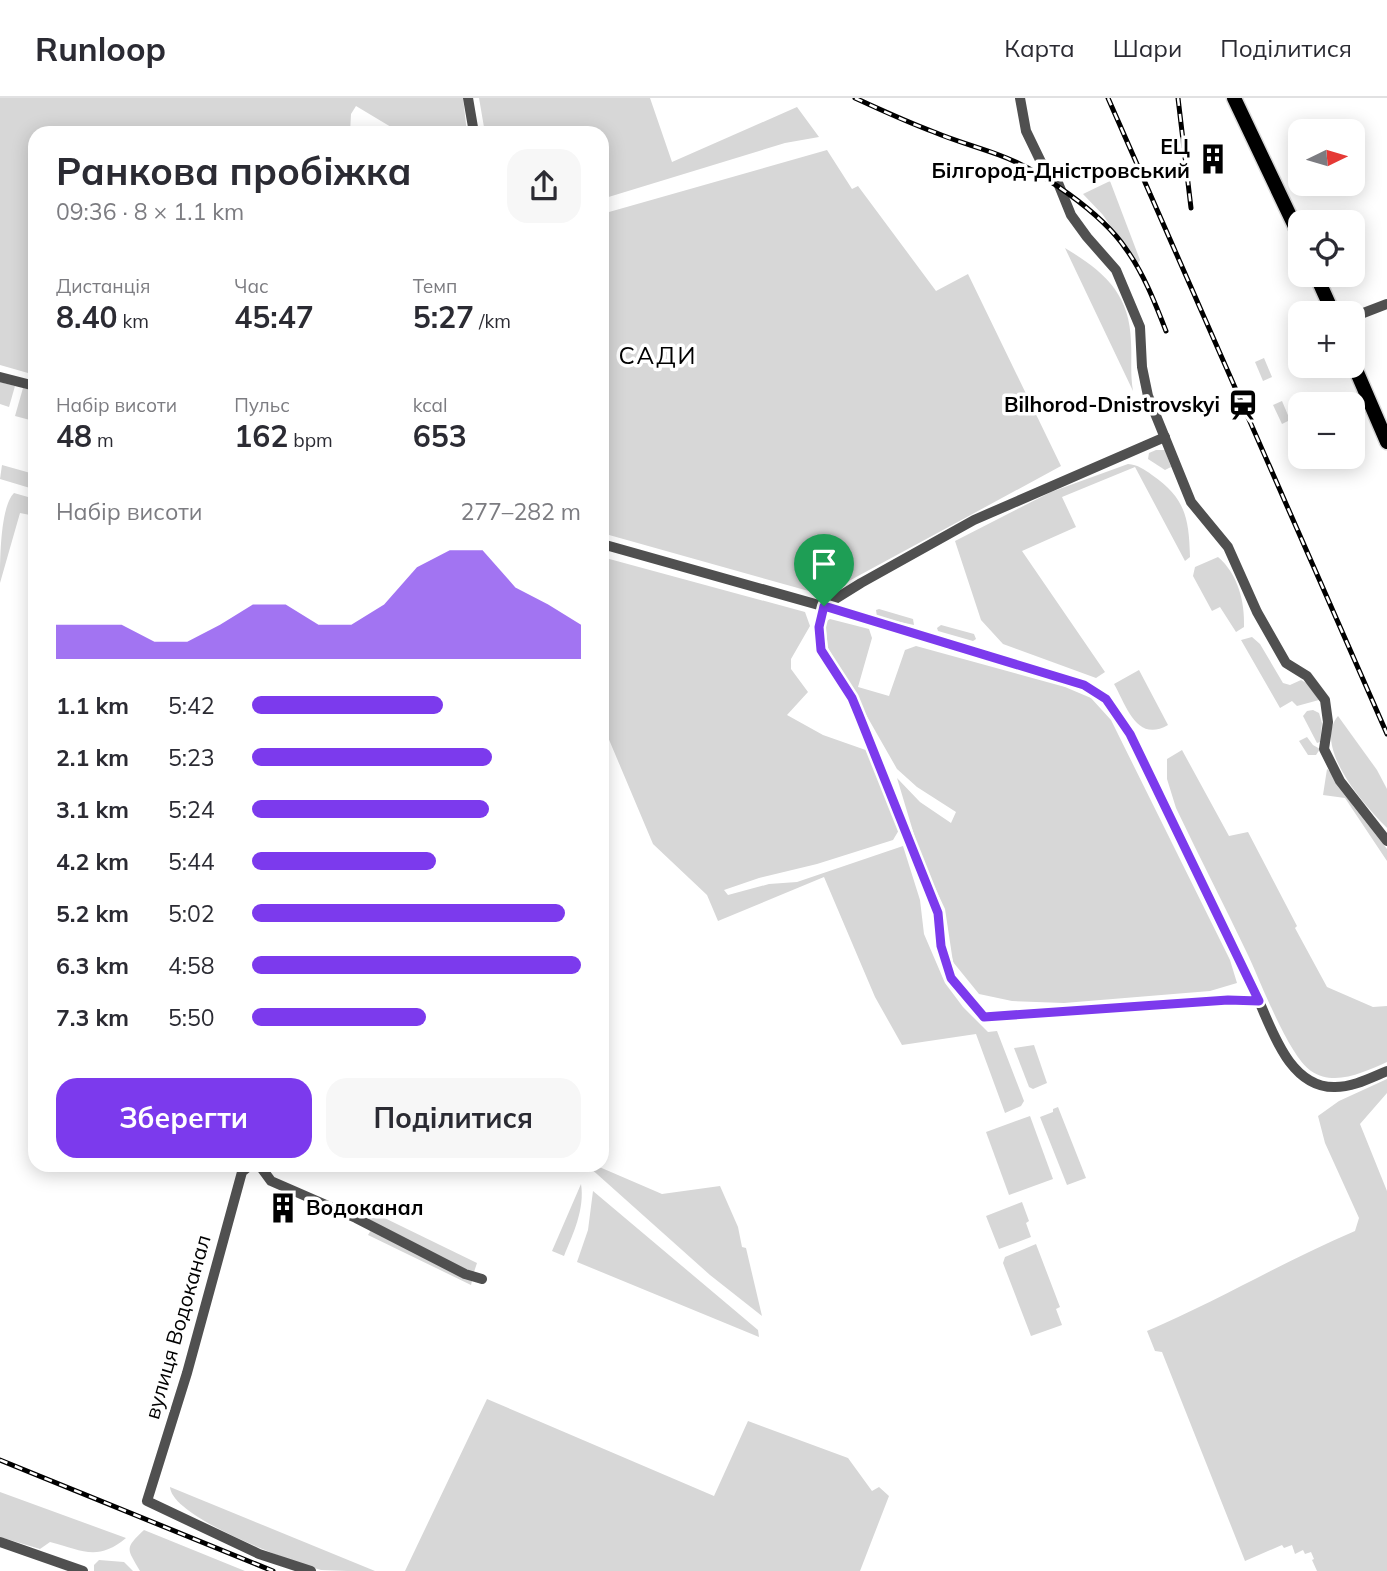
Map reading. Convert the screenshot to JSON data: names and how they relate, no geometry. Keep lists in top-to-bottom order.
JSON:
{
  "streets": {
    "street": ["вулиця Водоканал"]
  },
  "districts": ["САДИ"],
  "places": {
    "building": ["ЕЦ Білгород-Дністровський", "Водоканал"],
    "station": ["Bilhorod-Dnistrovskyi"]
  },
  "north": "right",
  "page": {
    "header": "Runloop",
    "nav": ["Карта", "Шари", "Поділитися"],
    "map_buttons": ["+", "−"],
    "heading": ["Ранкова пробіжка", "09:36 · 8 × 1.1 km"],
    "stats": [
      ["Дистанція", "8.40 km"],
      ["Час", "45:47"],
      ["Темп", "5:27 /km"],
      ["Набір висоти", "48 m"],
      ["Пульс", "162 bpm"],
      ["kcal", "653"]
    ],
    "chart": ["Набір висоти", "277–282 m"],
    "list": [
      {
        "name": "1.1 km",
        "note": "5:42"
      },
      {
        "name": "2.1 km",
        "note": "5:23"
      },
      {
        "name": "3.1 km",
        "note": "5:24"
      },
      {
        "name": "4.2 km",
        "note": "5:44"
      },
      {
        "name": "5.2 km",
        "note": "5:02"
      },
      {
        "name": "6.3 km",
        "note": "4:58"
      },
      {
        "name": "7.3 km",
        "note": "5:50"
      }
    ],
    "buttons": ["Зберегти", "Поділитися"]
  }
}
